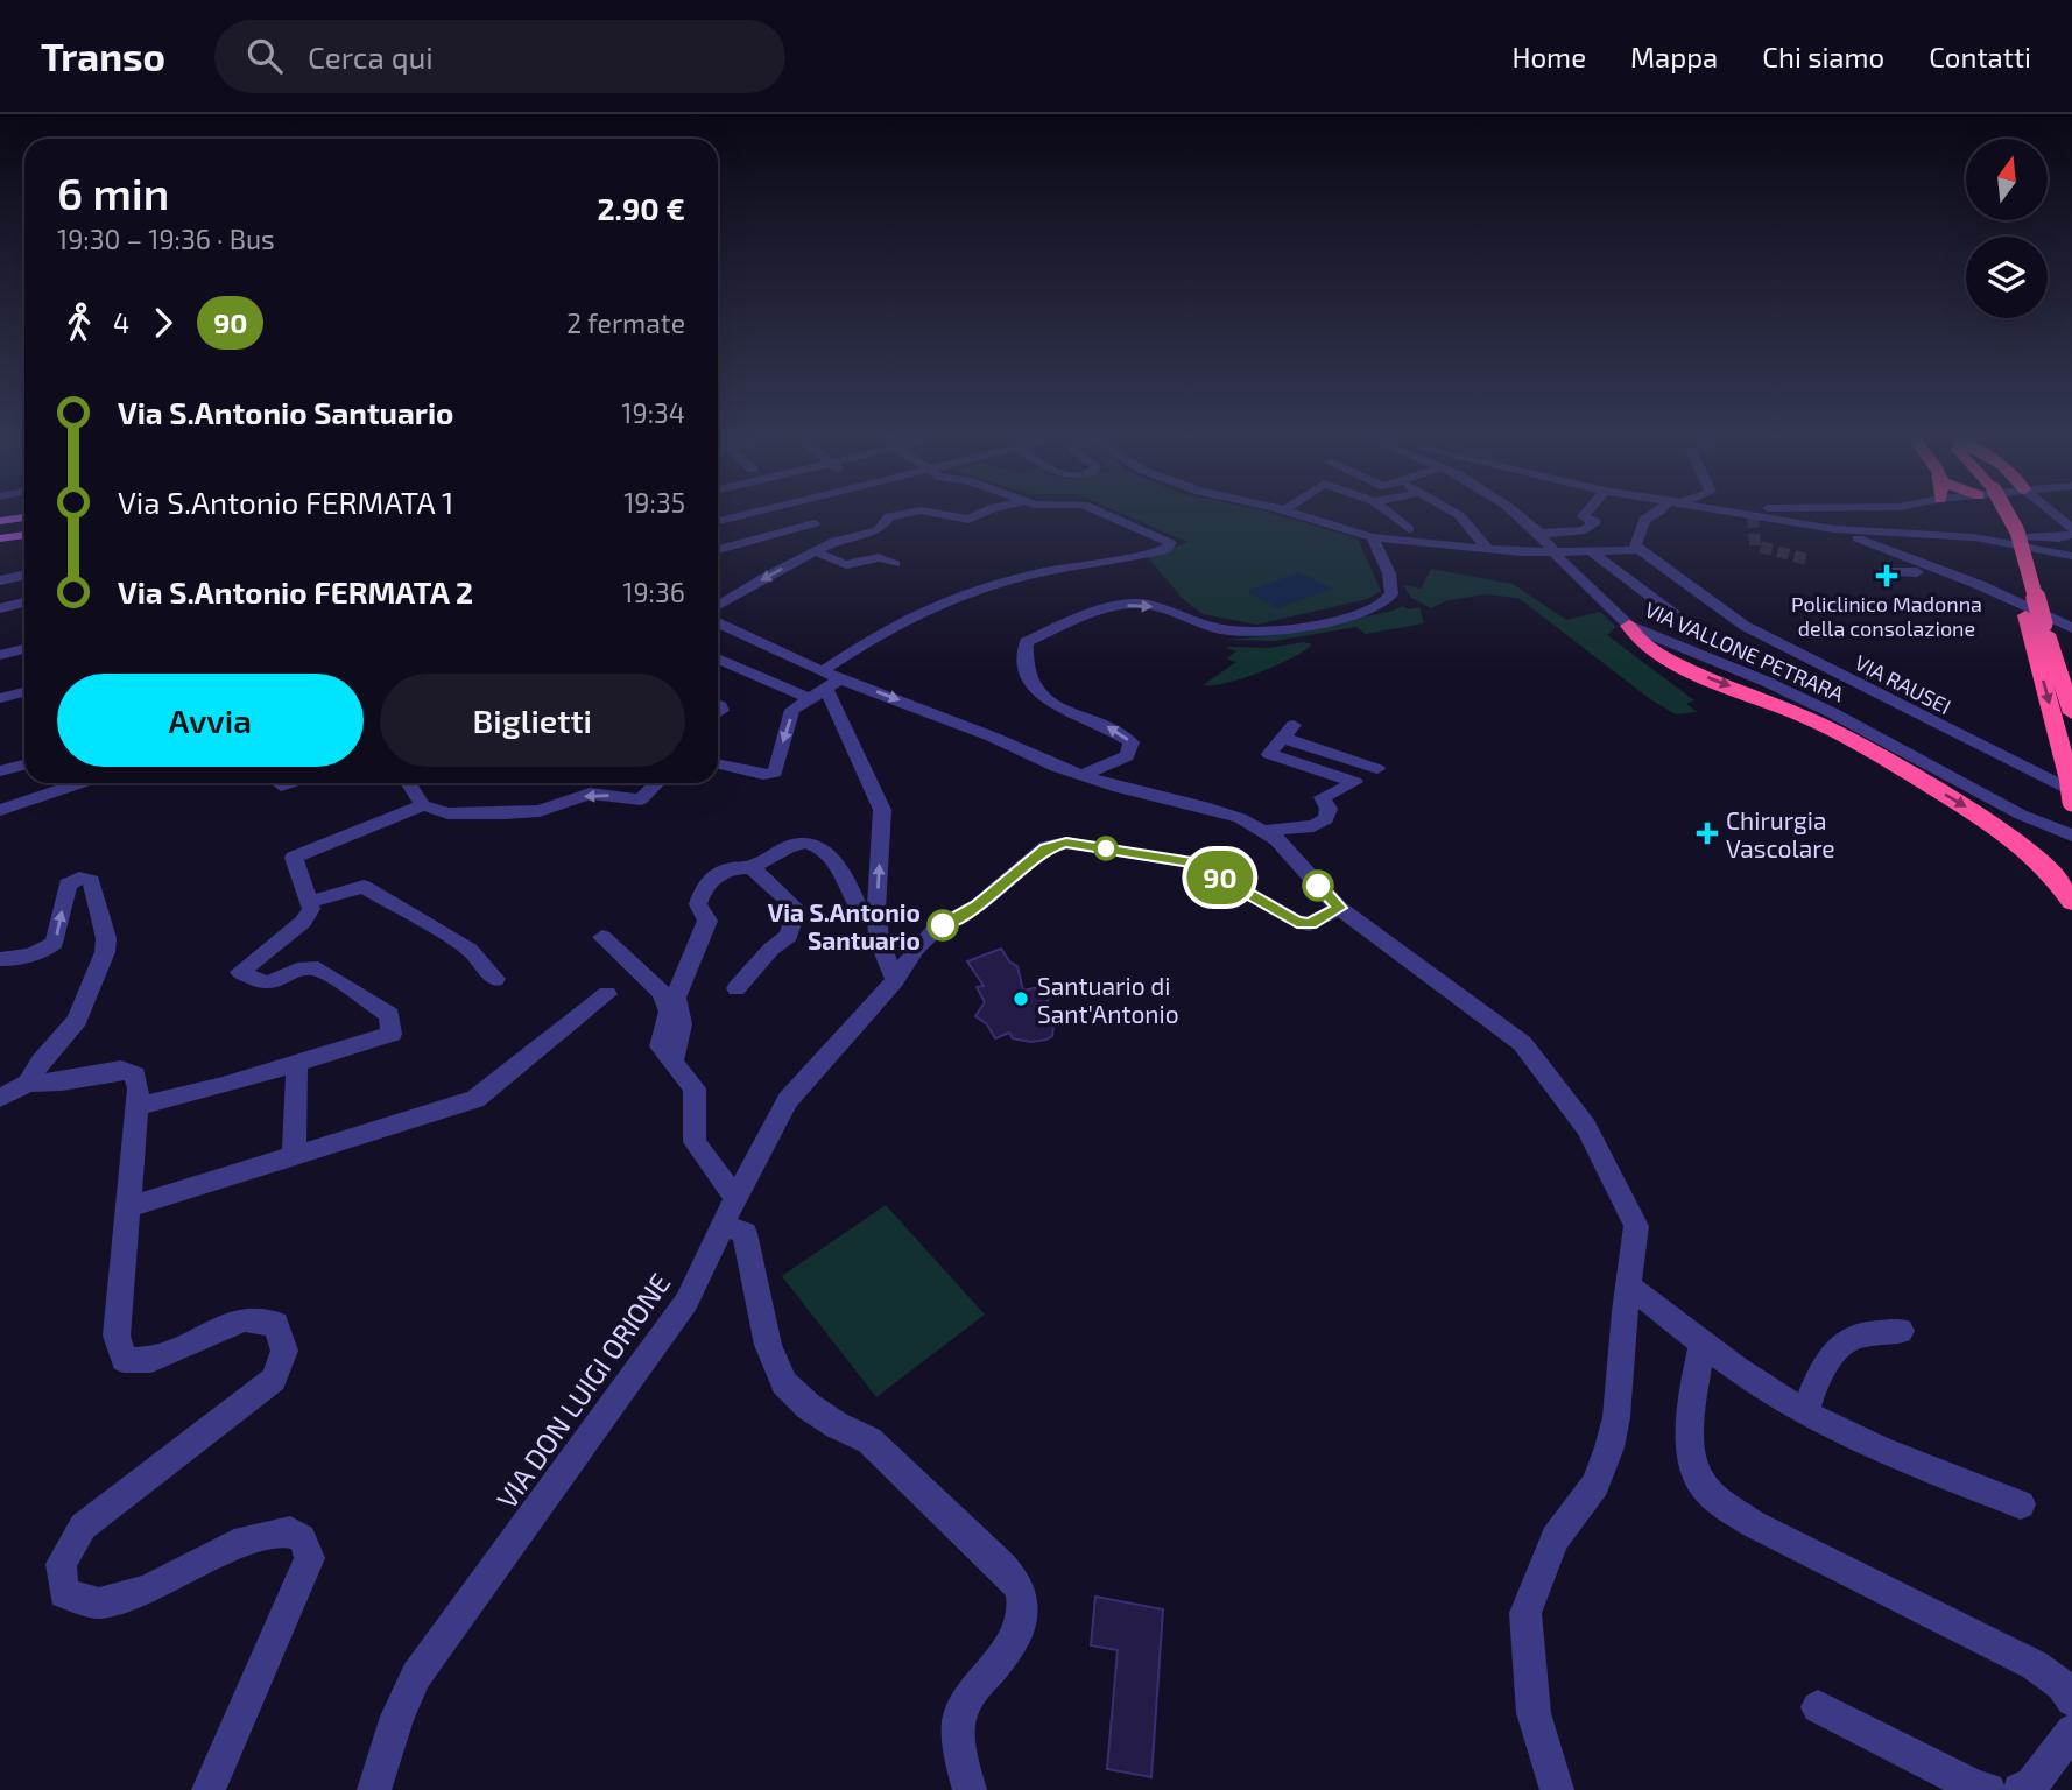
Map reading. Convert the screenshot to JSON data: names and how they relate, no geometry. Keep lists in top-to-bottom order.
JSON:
{
  "streets": {
    "street": ["VIA VALLONE PETRARA", "VIA RAUSEI", "VIA DON LUIGI ORIONE"]
  },
  "places": {
    "health": ["Policlinico Madonna della consolazione", "Chirurgia Vascolare"],
    "other": ["Via S.Antonio Santuario", "Santuario di Sant'Antonio"]
  },
  "lines": ["bus line 90"],
  "north": "top",
  "page": {
    "header": "Transo",
    "search": "Cerca qui",
    "nav": [
      "Home",
      "Mappa",
      "Chi siamo",
      "Contatti"
    ],
    "on_map": "90",
    "heading": ["6 min", "19:30 – 19:36 · Bus", "2.90 €"],
    "legs": ["4", "90", "2 fermate"],
    "list": [
      {
        "name": "Via S.Antonio Santuario",
        "value": "19:34"
      },
      {
        "name": "Via S.Antonio FERMATA 1",
        "value": "19:35"
      },
      {
        "name": "Via S.Antonio FERMATA 2",
        "value": "19:36"
      }
    ],
    "buttons": ["Avvia", "Biglietti"]
  }
}
